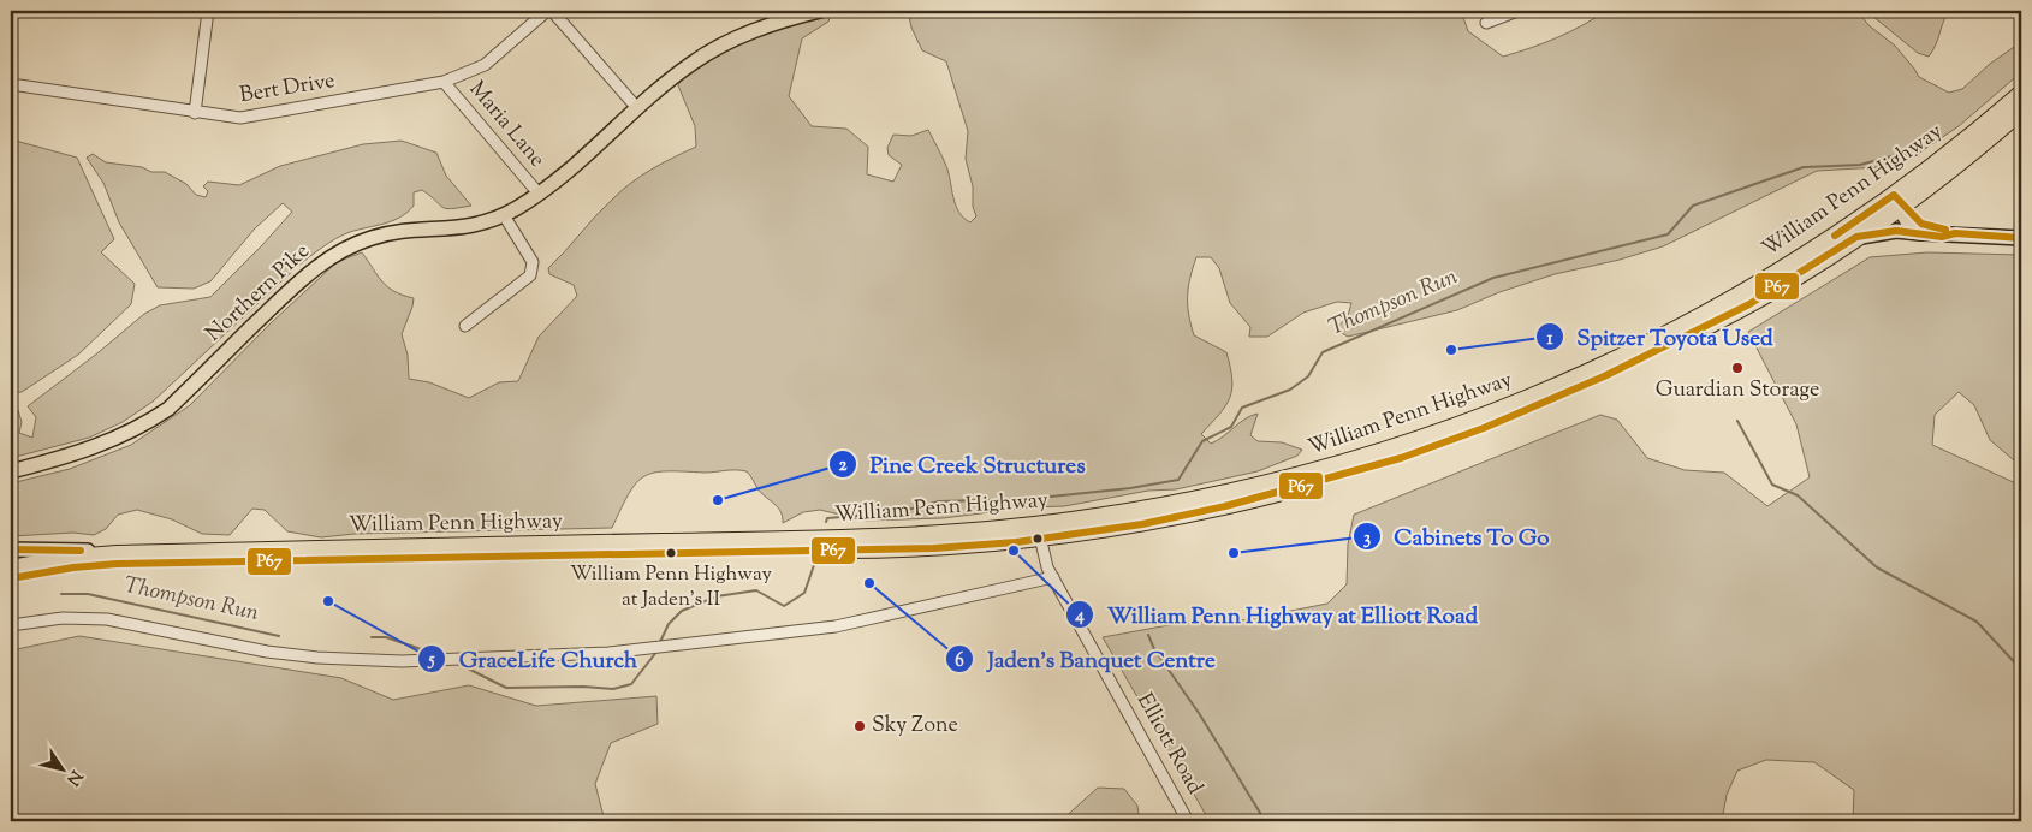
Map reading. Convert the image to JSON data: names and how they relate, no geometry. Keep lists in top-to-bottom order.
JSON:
{
  "streets": {
    "highway": ["William Penn Highway"],
    "main road": ["Northern Pike"],
    "street": ["Bert Drive", "Maria Lane", "Elliott Road"]
  },
  "crossings": [
    ["Bert Drive", "Maria Lane"],
    ["Maria Lane", "Northern Pike"],
    ["William Penn Highway", "Elliott Road"]
  ],
  "water": ["Thompson Run"],
  "places": [
    "Spitzer Toyota Used",
    "Guardian Storage",
    "Pine Creek Structures",
    "William Penn Highway at Elliott Road",
    "William Penn Highway at Jaden's II",
    "Cabinets To Go",
    "Jaden's Banquet Centre",
    "GraceLife Church",
    "Sky Zone"
  ],
  "lines": ["transit line P67"],
  "north": "bottom right"
}
